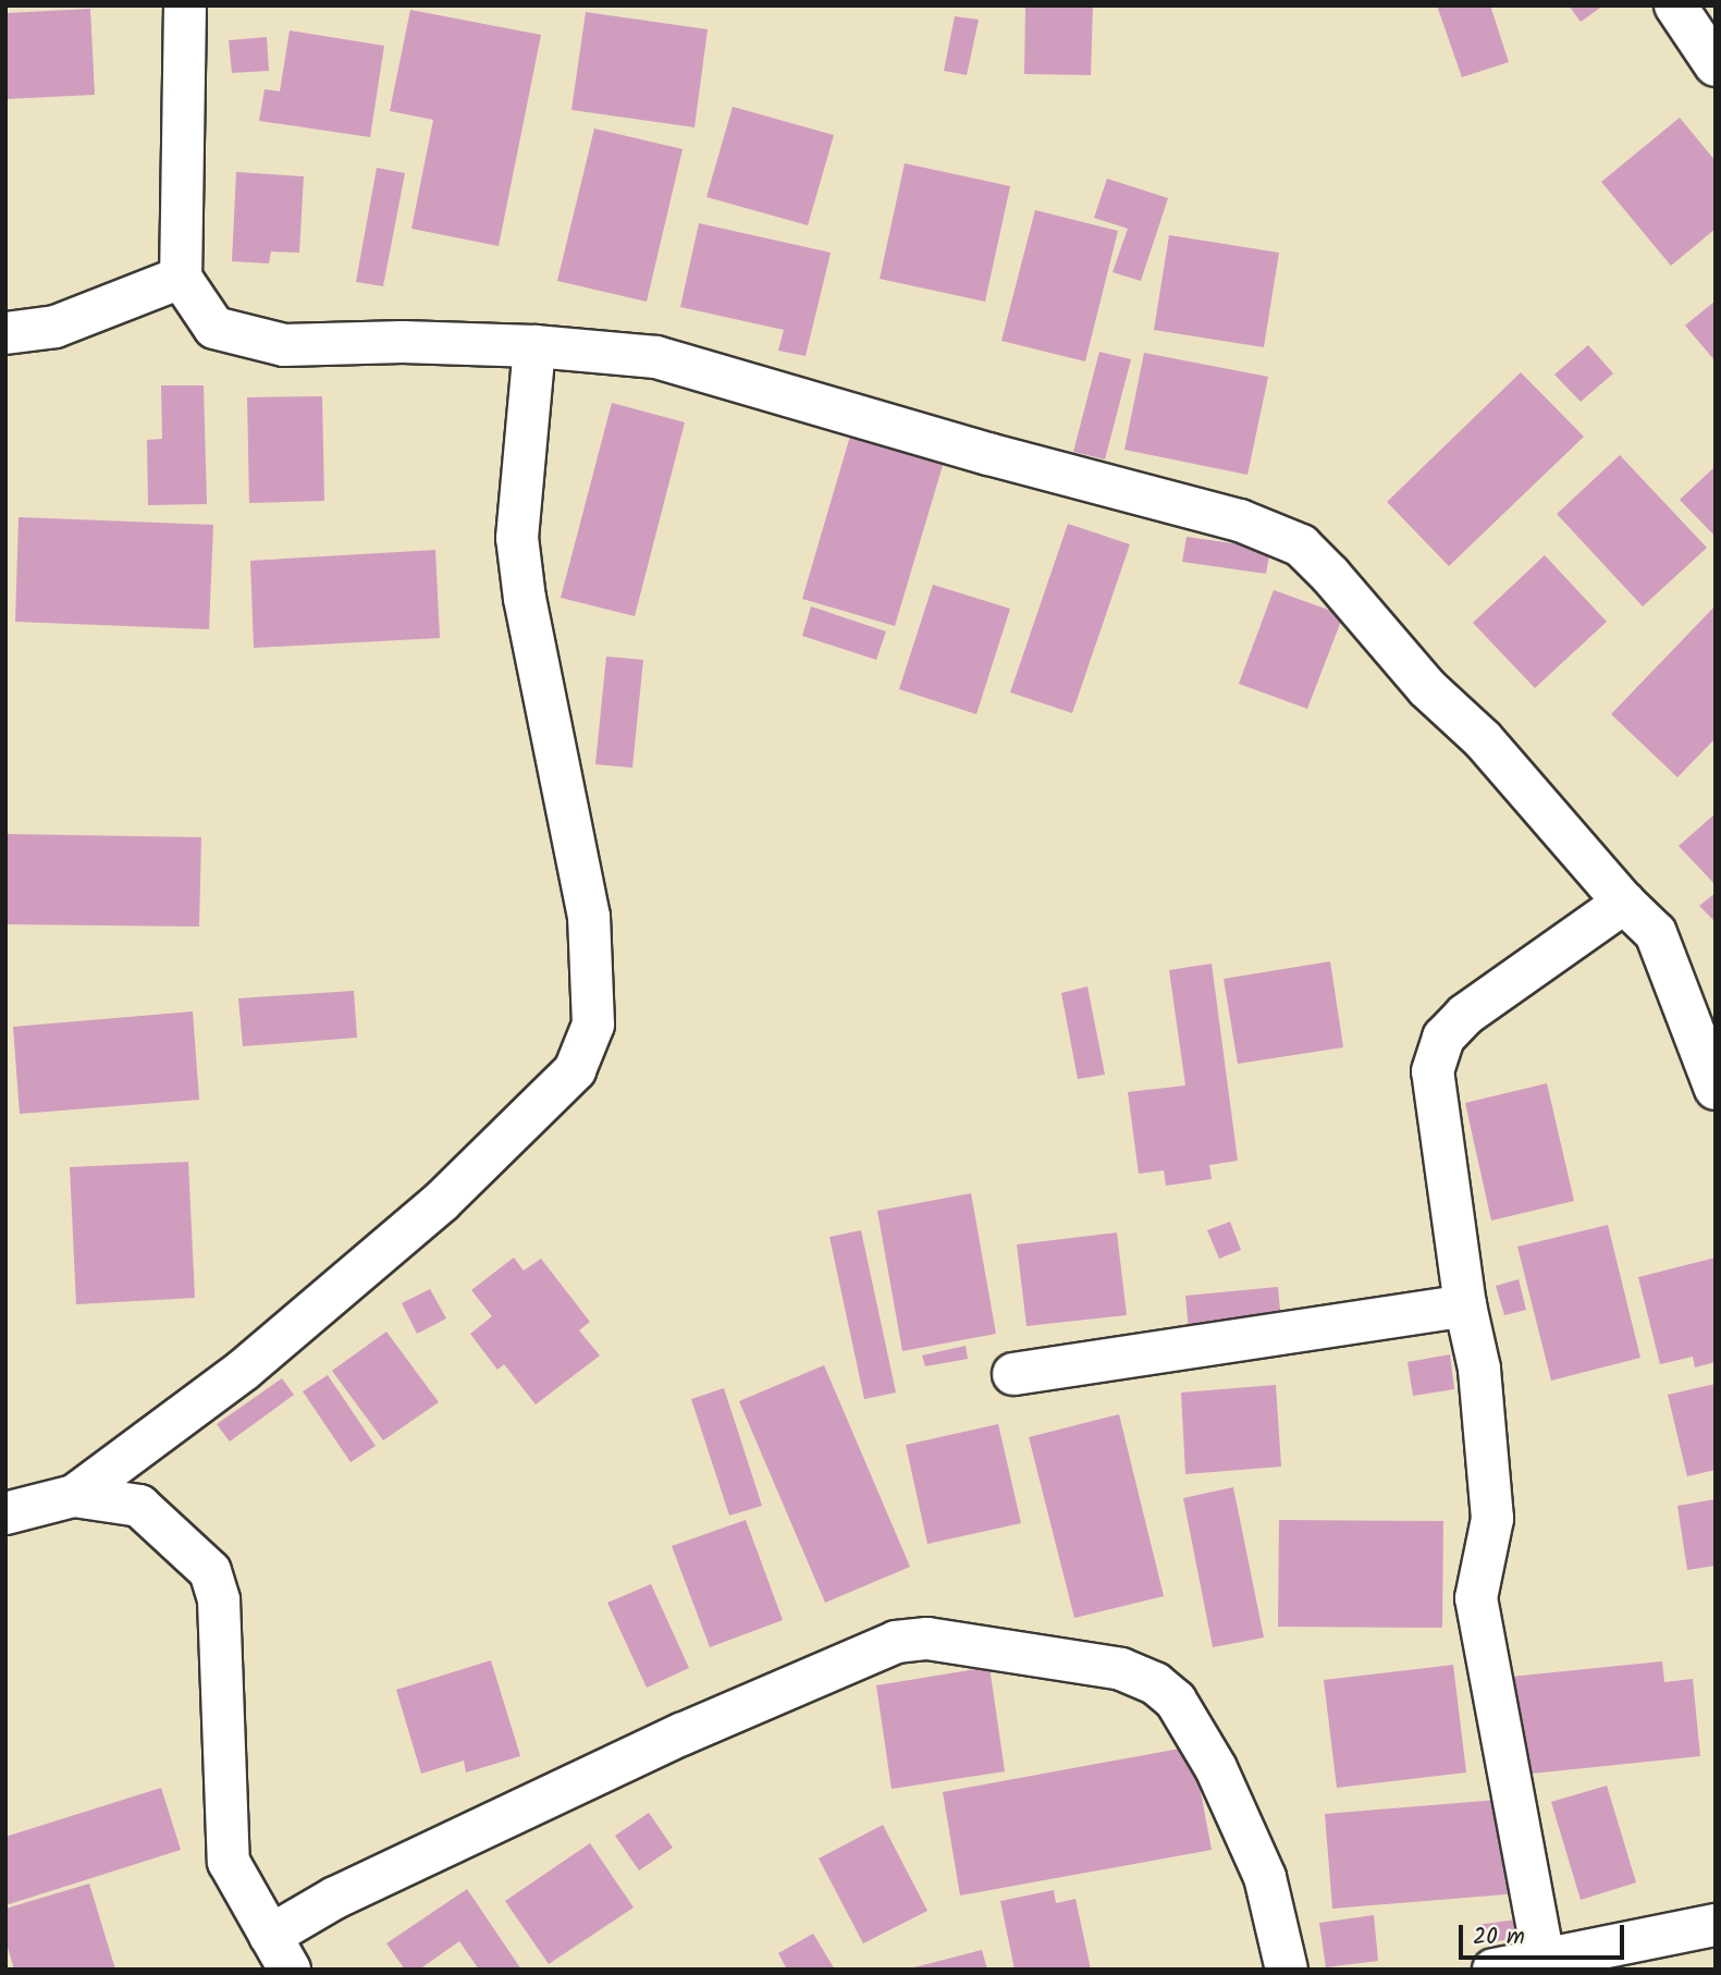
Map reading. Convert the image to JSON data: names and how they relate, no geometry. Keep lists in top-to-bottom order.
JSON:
{
  "scale_bar": "20 m"
}
